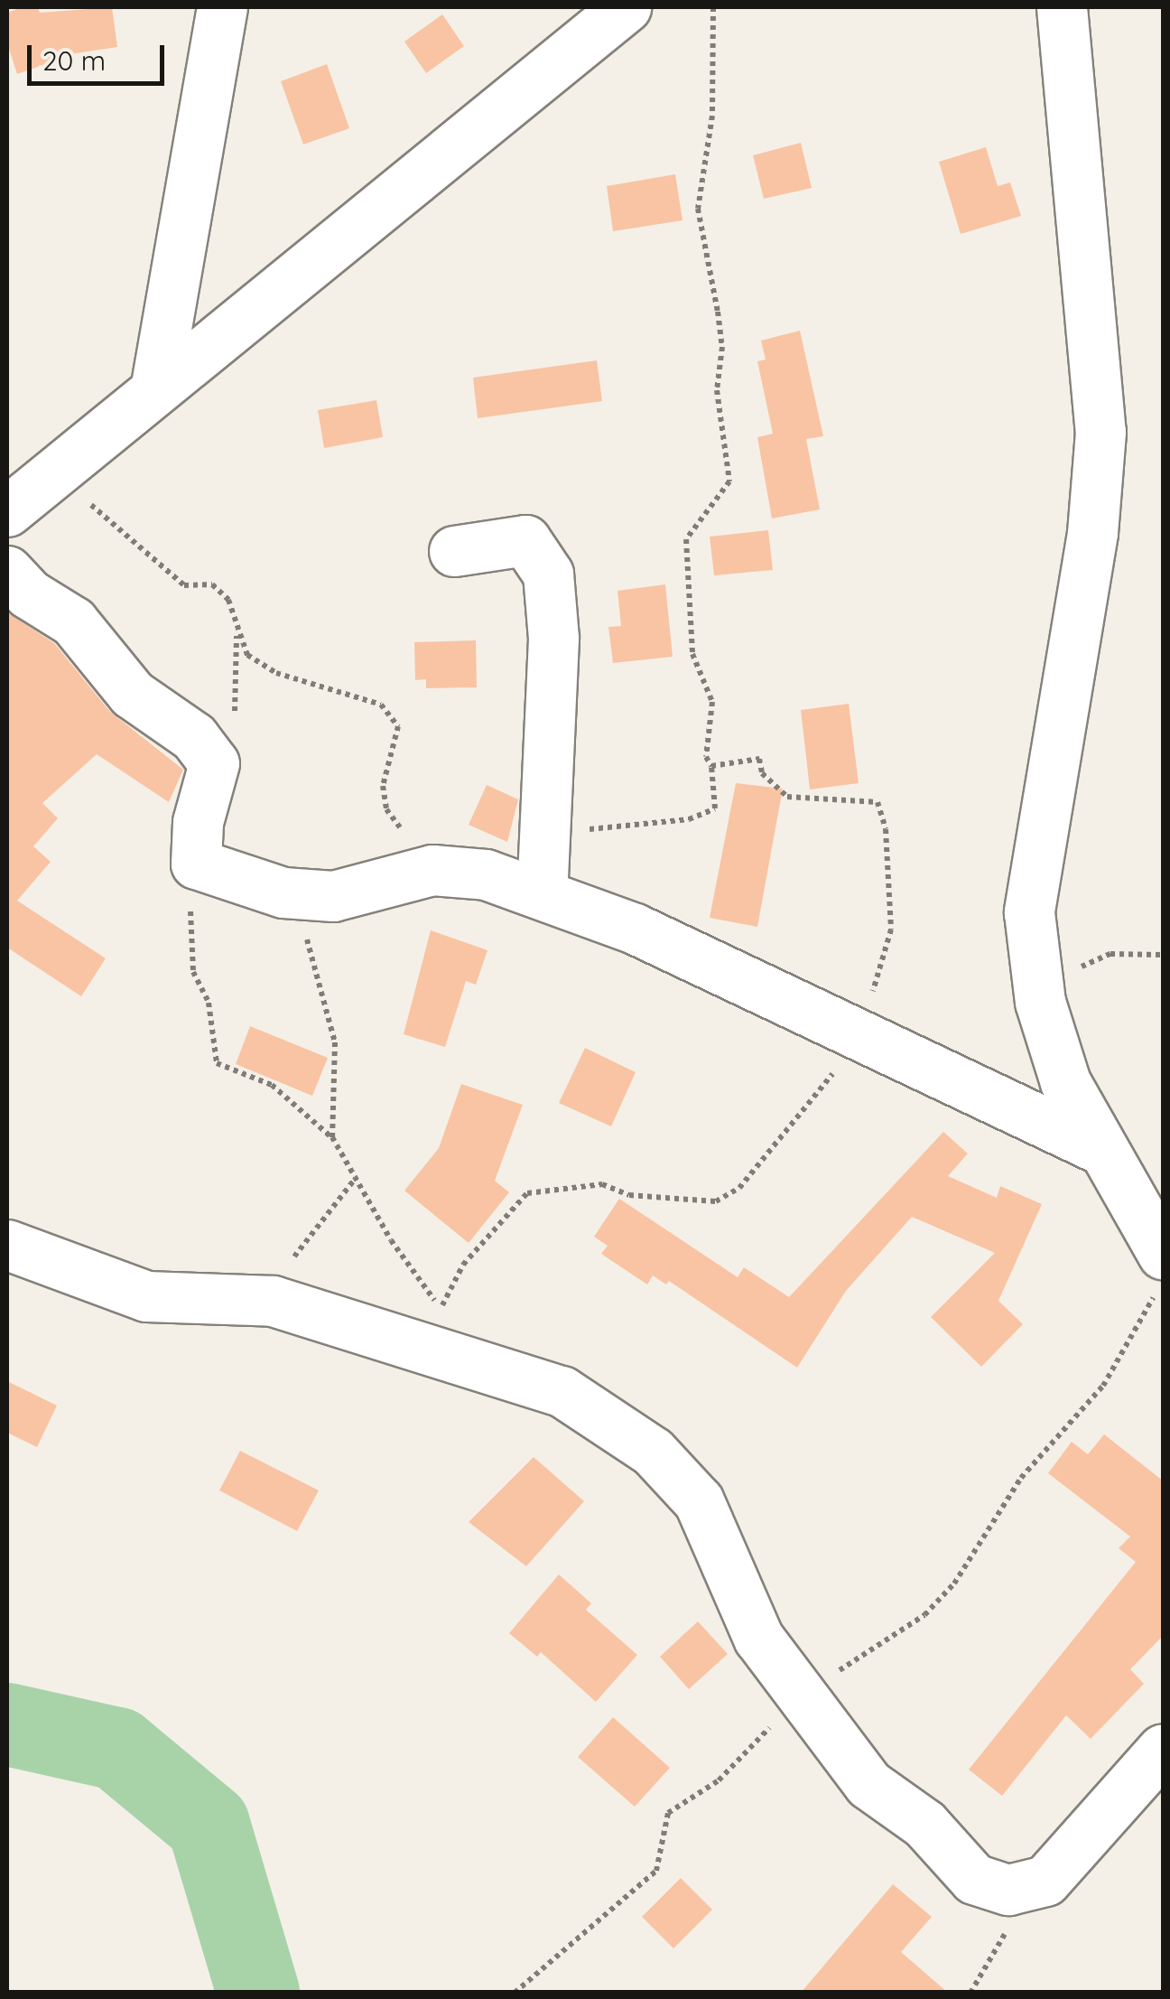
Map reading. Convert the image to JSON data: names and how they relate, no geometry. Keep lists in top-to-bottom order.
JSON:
{
  "scale_bar": "20 m"
}
